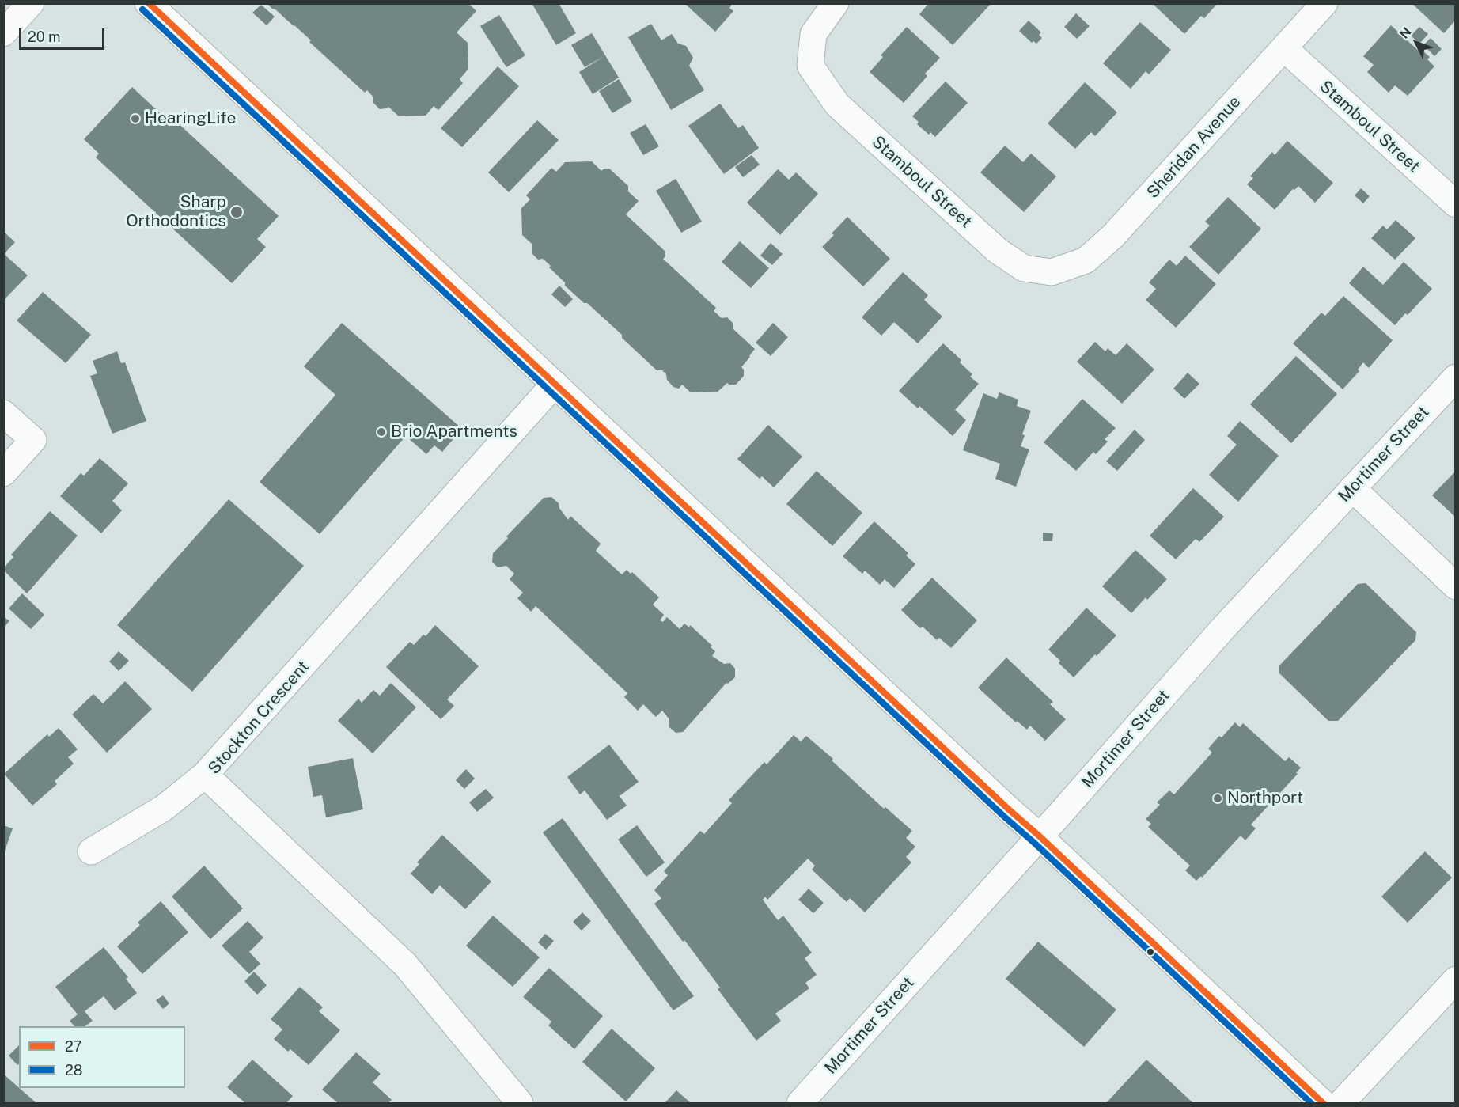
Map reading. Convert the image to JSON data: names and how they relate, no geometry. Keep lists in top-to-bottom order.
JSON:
{
  "streets": {
    "street": [
      "Stamboul Street",
      "Sheridan Avenue",
      "Mortimer Street",
      "Stockton Crescent"
    ]
  },
  "crossings": [
    ["Stamboul Street", "Sheridan Avenue"]
  ],
  "places": [
    "HearingLife",
    "Sharp Orthodontics",
    "Brio Apartments",
    "Northport"
  ],
  "lines": ["transit line 27", "transit line 28"],
  "legend": ["27", "28"],
  "scale_bar": "20 m",
  "north": "top left"
}
